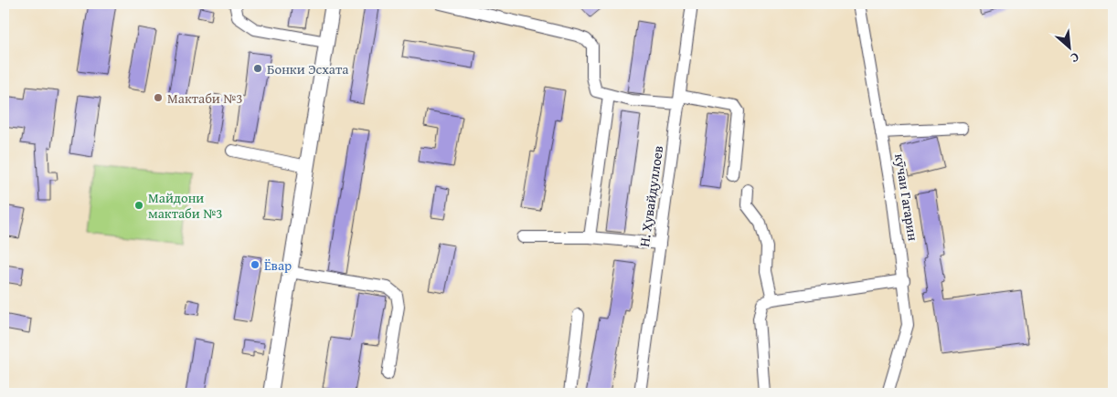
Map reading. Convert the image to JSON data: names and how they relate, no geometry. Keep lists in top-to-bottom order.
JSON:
{
  "streets": {
    "street": ["Н. Ҳувайдуллоев", "кӯчаи Гагарин"]
  },
  "places": [
    "Бонки Эсхата",
    "Мактаби №3",
    "Майдони мактаби №3",
    "Ёвар"
  ],
  "north": "bottom right"
}
